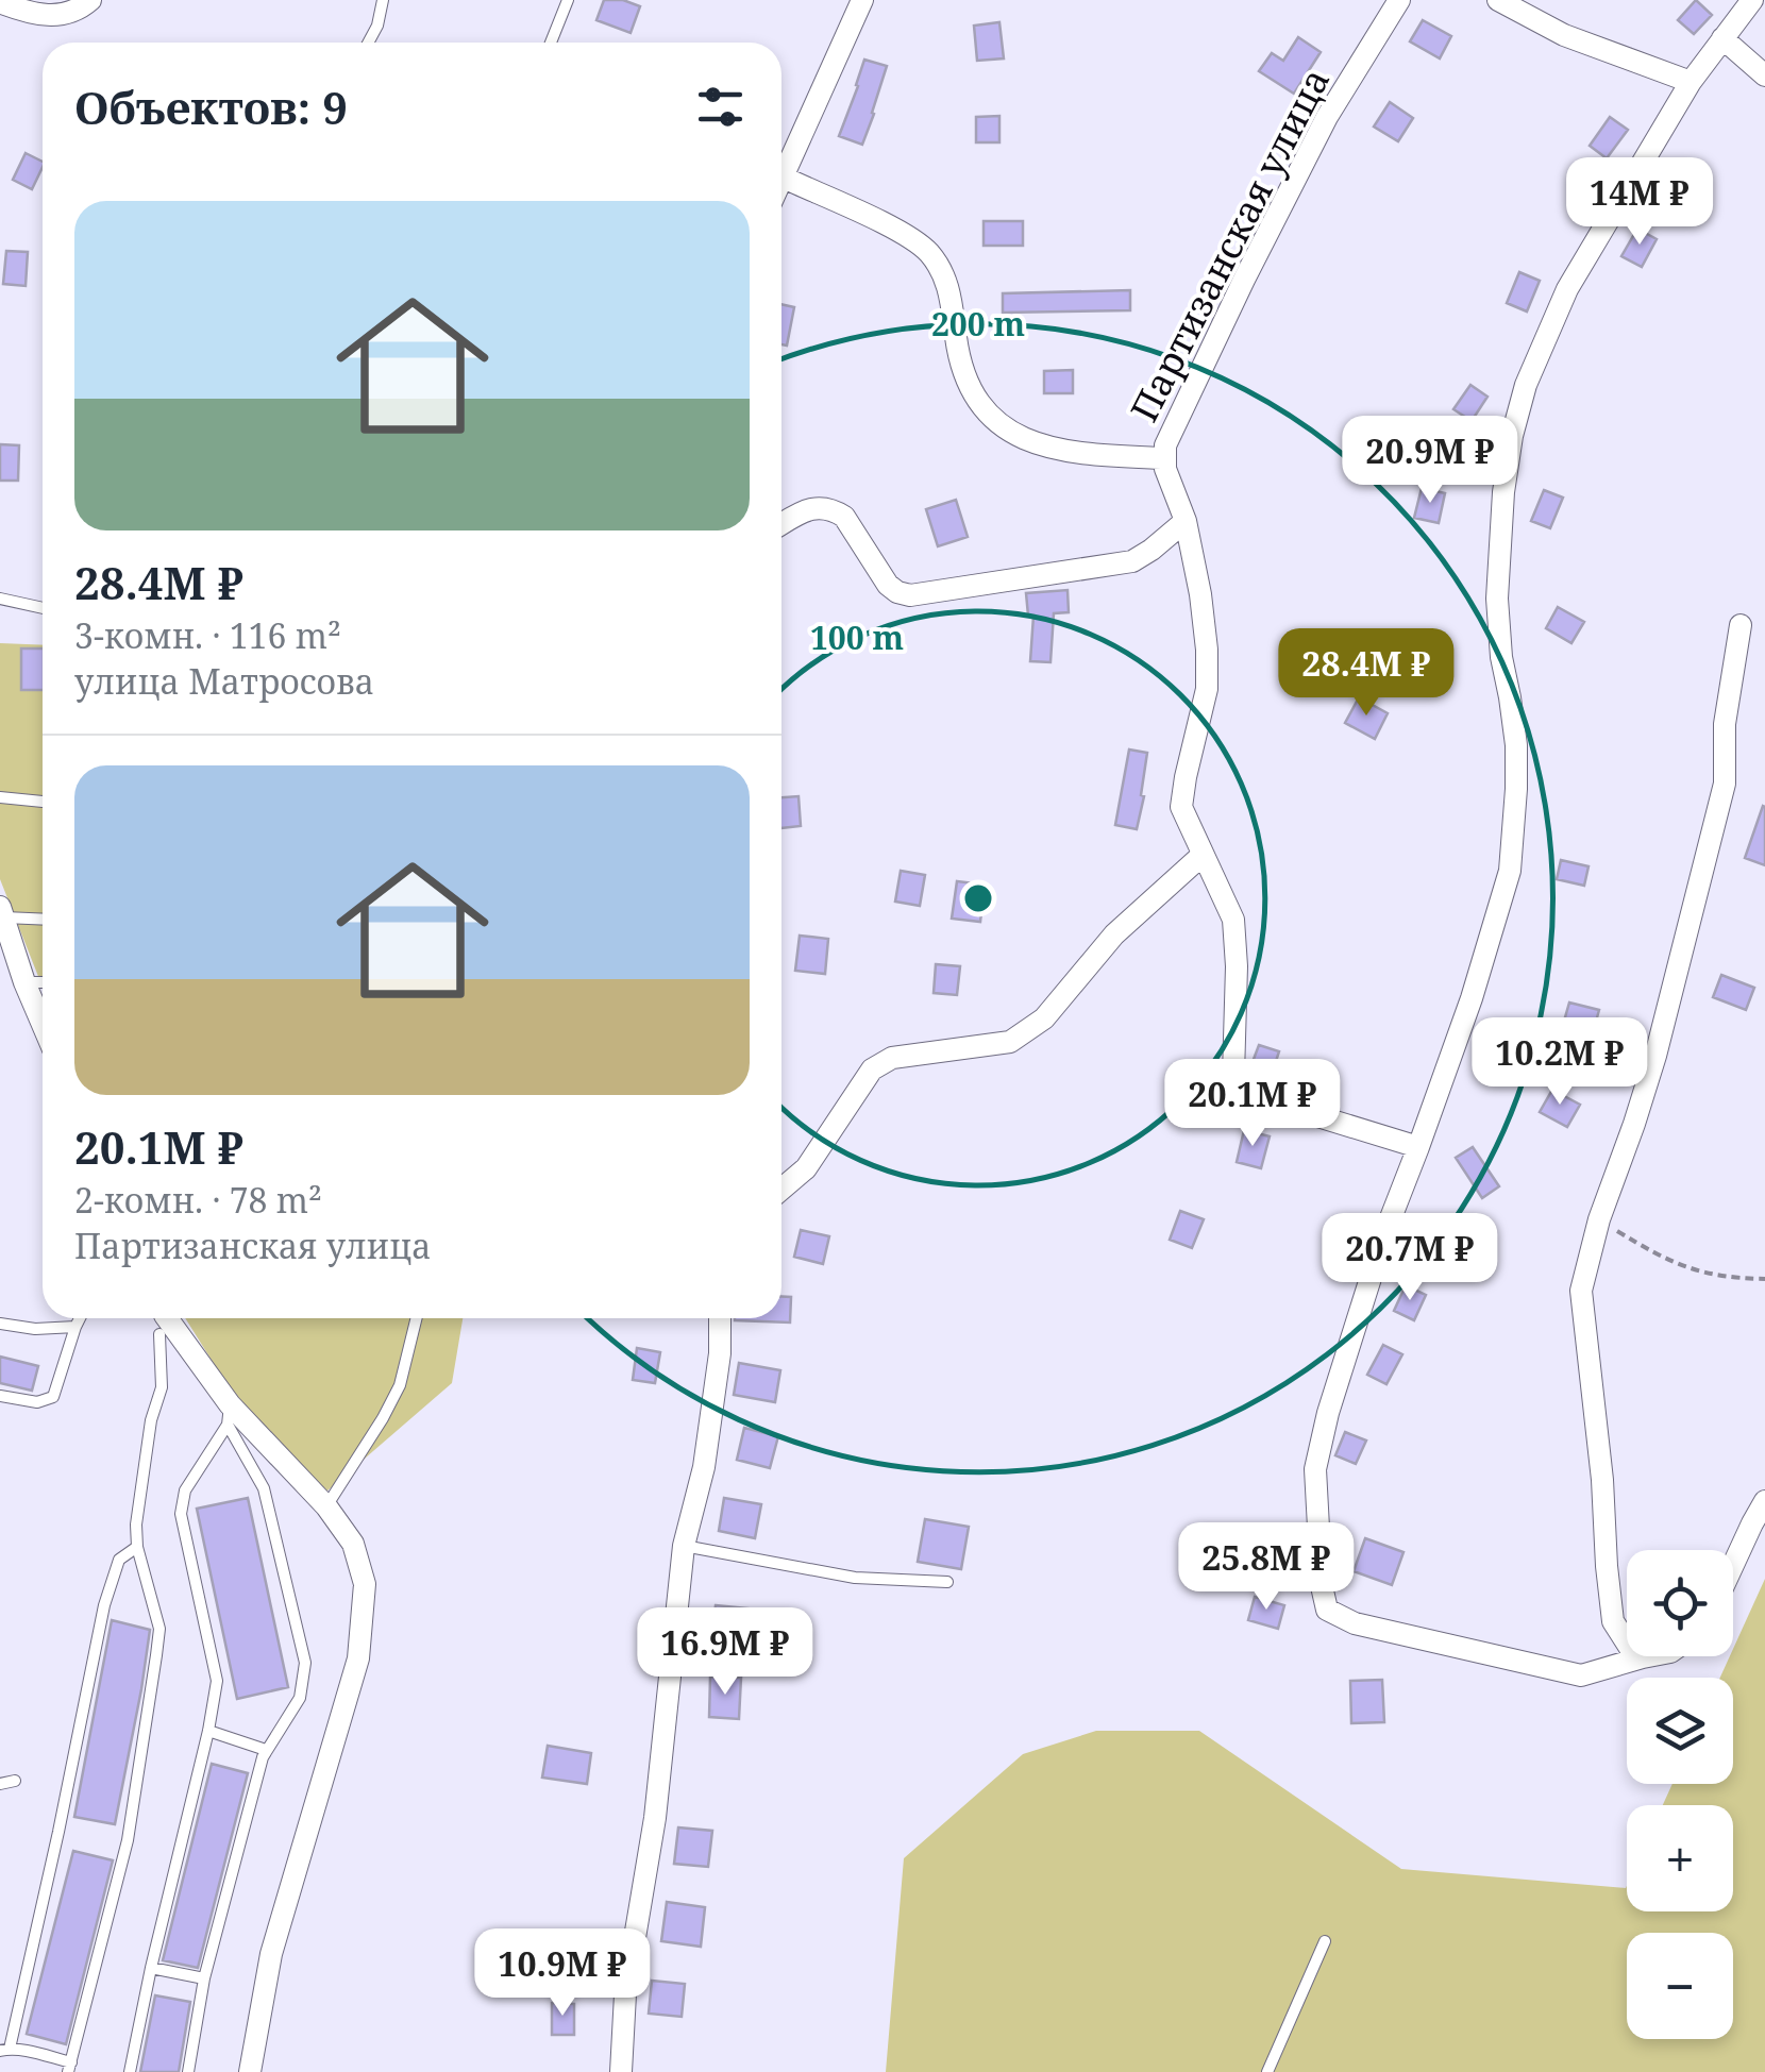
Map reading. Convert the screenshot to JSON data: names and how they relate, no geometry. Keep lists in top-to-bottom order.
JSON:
{
  "streets": {
    "street": ["Партизанская улица"]
  },
  "page": {
    "heading": "Объектов: 9",
    "price": [
      "14M ₽",
      "20.9M ₽",
      "28.4M ₽",
      "10.2M ₽",
      "20.1M ₽",
      "20.7M ₽",
      "25.8M ₽",
      "16.9M ₽",
      "10.9M ₽"
    ],
    "list": [
      {
        "name": "28.4M ₽",
        "note": "3-комн. · 116 m² · улица Матросова"
      },
      {
        "name": "20.1M ₽",
        "note": "2-комн. · 78 m² · Партизанская улица"
      }
    ],
    "map_buttons": ["+", "−"]
  },
  "rings": ["200 m", "100 m"]
}
